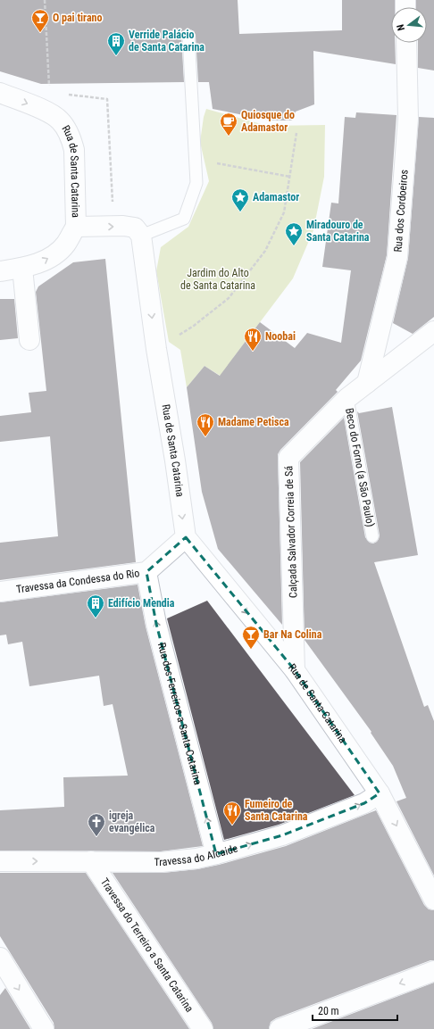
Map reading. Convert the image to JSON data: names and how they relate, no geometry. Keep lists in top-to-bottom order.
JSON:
{
  "streets": {
    "street": [
      "Rua de Santa Catarina",
      "Rua dos Cordoeiros",
      "Calçada Salvador Correia de Sá",
      "Travessa da Condessa do Rio",
      "Rua dos Ferreiros a Santa Catarina",
      "Travessa do Alcaide",
      "Travessa do Terreiro a Santa Catarina"
    ],
    "lane": ["Beco do Forno (a São Paulo)"]
  },
  "crossings": [
    ["Rua de Santa Catarina", "Calçada Salvador Correia de Sá"],
    ["Rua de Santa Catarina", "Travessa da Condessa do Rio"],
    ["Rua de Santa Catarina", "Travessa do Alcaide"],
    ["Rua dos Cordoeiros", "Calçada Salvador Correia de Sá"],
    ["Beco do Forno (a São Paulo)", "Calçada Salvador Correia de Sá"],
    ["Travessa da Condessa do Rio", "Rua dos Ferreiros a Santa Catarina"],
    ["Rua dos Ferreiros a Santa Catarina", "Travessa do Alcaide"],
    ["Travessa do Alcaide", "Travessa do Terreiro a Santa Catarina"]
  ],
  "one_way": ["Rua de Santa Catarina", "Rua dos Ferreiros a Santa Catarina", "Travessa do Alcaide"],
  "parks": ["Jardim do Alto de Santa Catarina"],
  "places": {
    "bar": ["O pai tirano", "Bar Na Colina"],
    "building": ["Verride Palácio de Santa Catarina", "Edifício Mendia"],
    "cafe": ["Quiosque do Adamastor"],
    "place": ["Adamastor", "Miradouro de Santa Catarina"],
    "restaurant": ["Noobai", "Madame Petisca", "Fumeiro de Santa Catarina"],
    "church": ["igreja evangélica"]
  },
  "scale_bar": "20 m",
  "north": "left"
}
